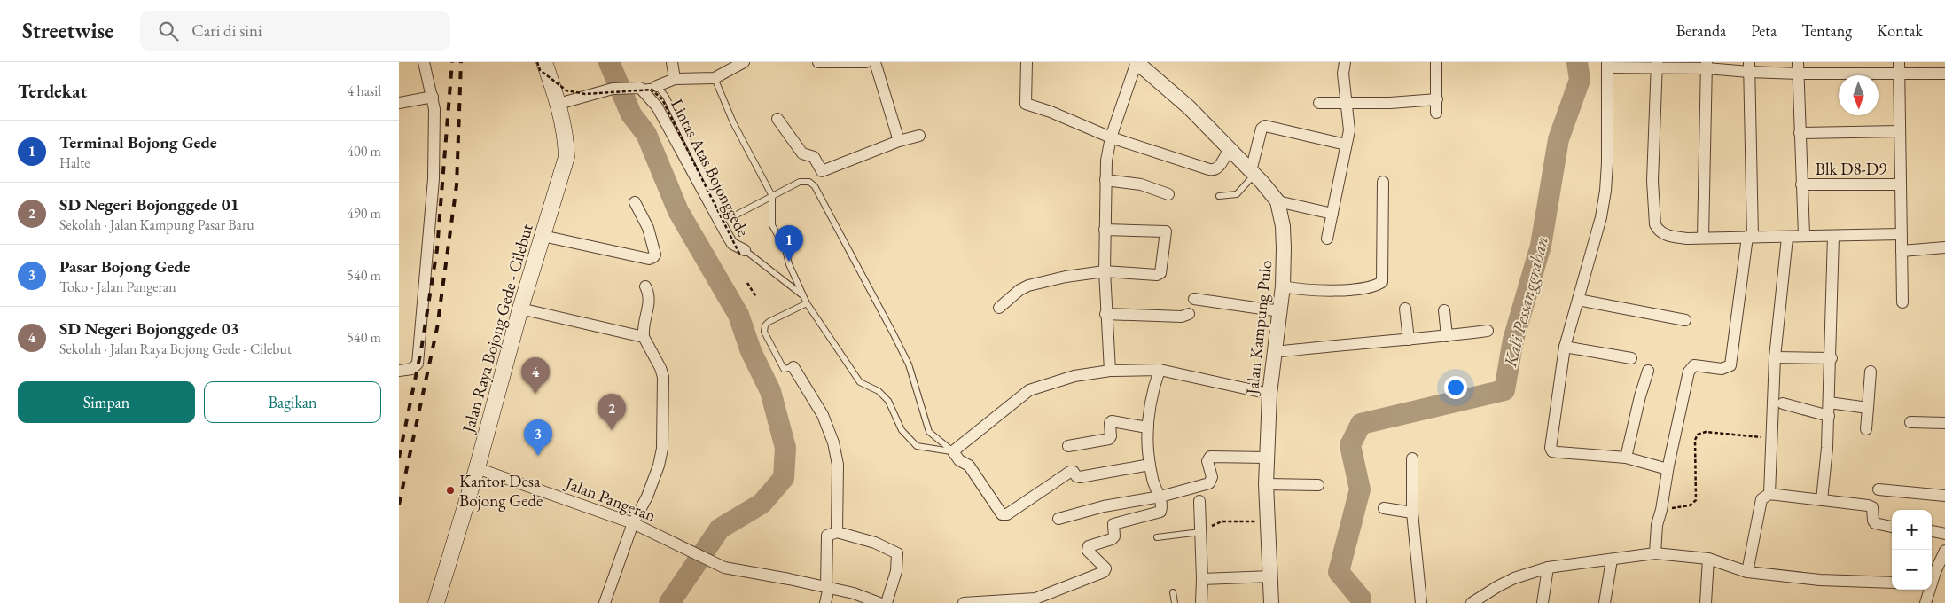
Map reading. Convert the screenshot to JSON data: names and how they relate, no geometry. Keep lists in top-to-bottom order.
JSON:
{
  "streets": {
    "main road": ["Jalan Raya Bojong Gede - Cilebut"],
    "street": ["Blk D8-D9", "Jalan Kampung Pulo", "Jalan Pangeran"],
    "path": ["Lintas Atas Bojonggede"]
  },
  "crossings": [
    ["Jalan Raya Bojong Gede - Cilebut", "Jalan Pangeran"]
  ],
  "water": ["Kali Pessanggrahan"],
  "places": ["Kantor Desa Bojong Gede"],
  "north": "bottom",
  "page": {
    "header": "Streetwise",
    "search": "Cari di sini",
    "nav": [
      "Beranda",
      "Peta",
      "Tentang",
      "Kontak"
    ],
    "heading": ["Terdekat", "4 hasil"],
    "list": [
      {
        "mark": "1",
        "name": "Terminal Bojong Gede",
        "note": "Halte",
        "value": "400 m"
      },
      {
        "mark": "2",
        "name": "SD Negeri Bojonggede 01",
        "note": "Sekolah · Jalan Kampung Pasar Baru",
        "value": "490 m"
      },
      {
        "mark": "3",
        "name": "Pasar Bojong Gede",
        "note": "Toko · Jalan Pangeran",
        "value": "540 m"
      },
      {
        "mark": "4",
        "name": "SD Negeri Bojonggede 03",
        "note": "Sekolah · Jalan Raya Bojong Gede - Cilebut",
        "value": "540 m"
      }
    ],
    "pins": [
      "1",
      "4",
      "2",
      "3"
    ],
    "buttons": ["Simpan", "Bagikan"],
    "map_buttons": ["+", "−"]
  }
}
